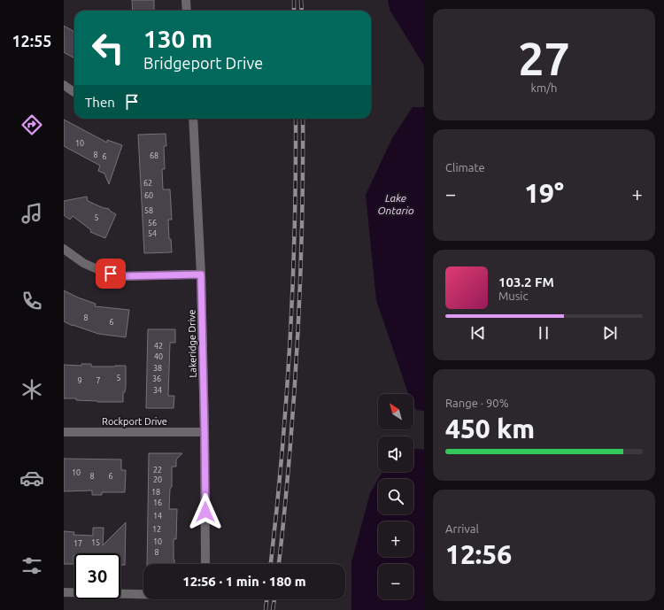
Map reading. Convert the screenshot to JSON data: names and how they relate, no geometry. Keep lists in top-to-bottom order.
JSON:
{
  "streets": {
    "street": ["Lakeridge Drive", "Rockport Drive"]
  },
  "crossings": [
    ["Lakeridge Drive", "Rockport Drive"]
  ],
  "water": ["Lake Ontario"],
  "house_numbers": [
    "10",
    "8",
    "68",
    "6",
    "62",
    "60",
    "58",
    "5",
    "56",
    "54",
    "8",
    "6",
    "42",
    "40",
    "38",
    "5",
    "36",
    "9",
    "7",
    "34",
    "22",
    "10",
    "8",
    "6",
    "20",
    "18",
    "16",
    "14",
    "12",
    "10",
    "15",
    "17",
    "8"
  ],
  "north": "top left",
  "page": {
    "tabs": "12:55",
    "tile": [
      ["27", "km/h"],
      "Climate",
      ["Range · 90%", "450 km"],
      ["Arrival", "12:56"]
    ],
    "turn": ["130 m", "Bridgeport Drive"],
    "then": "Then",
    "heat": ["−", "19°", "+"],
    "song": ["103.2 FM", "Music"],
    "map_buttons": ["+", "−"],
    "limit": "30",
    "trip": "12:56 · 1 min · 180 m"
  }
}
